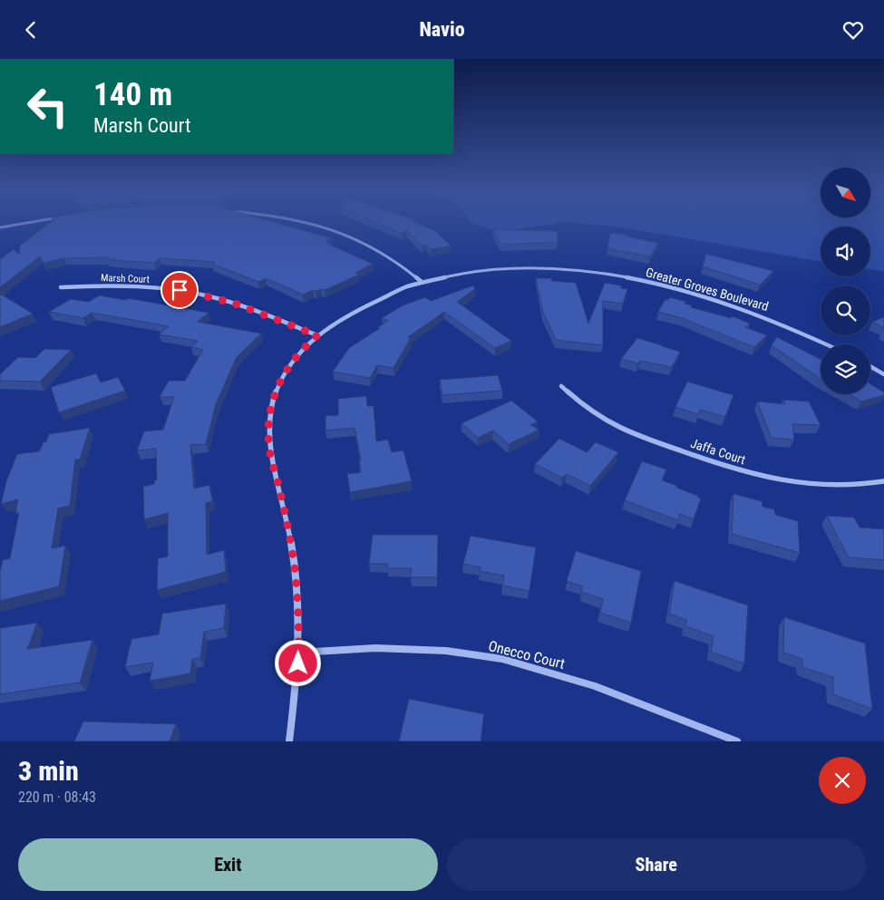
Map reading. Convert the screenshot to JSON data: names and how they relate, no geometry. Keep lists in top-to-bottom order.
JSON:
{
  "streets": {
    "street": [
      "Marsh Court",
      "Greater Groves Boulevard",
      "Jaffa Court",
      "Onecco Court"
    ]
  },
  "crossings": [
    ["Marsh Court", "Greater Groves Boulevard"],
    ["Greater Groves Boulevard", "Onecco Court"]
  ],
  "north": "bottom right",
  "page": {
    "header": "Navio",
    "turn": ["140 m", "Marsh Court"],
    "heading": ["3 min", "220 m · 08:43"],
    "buttons": ["Exit", "Share"]
  }
}
